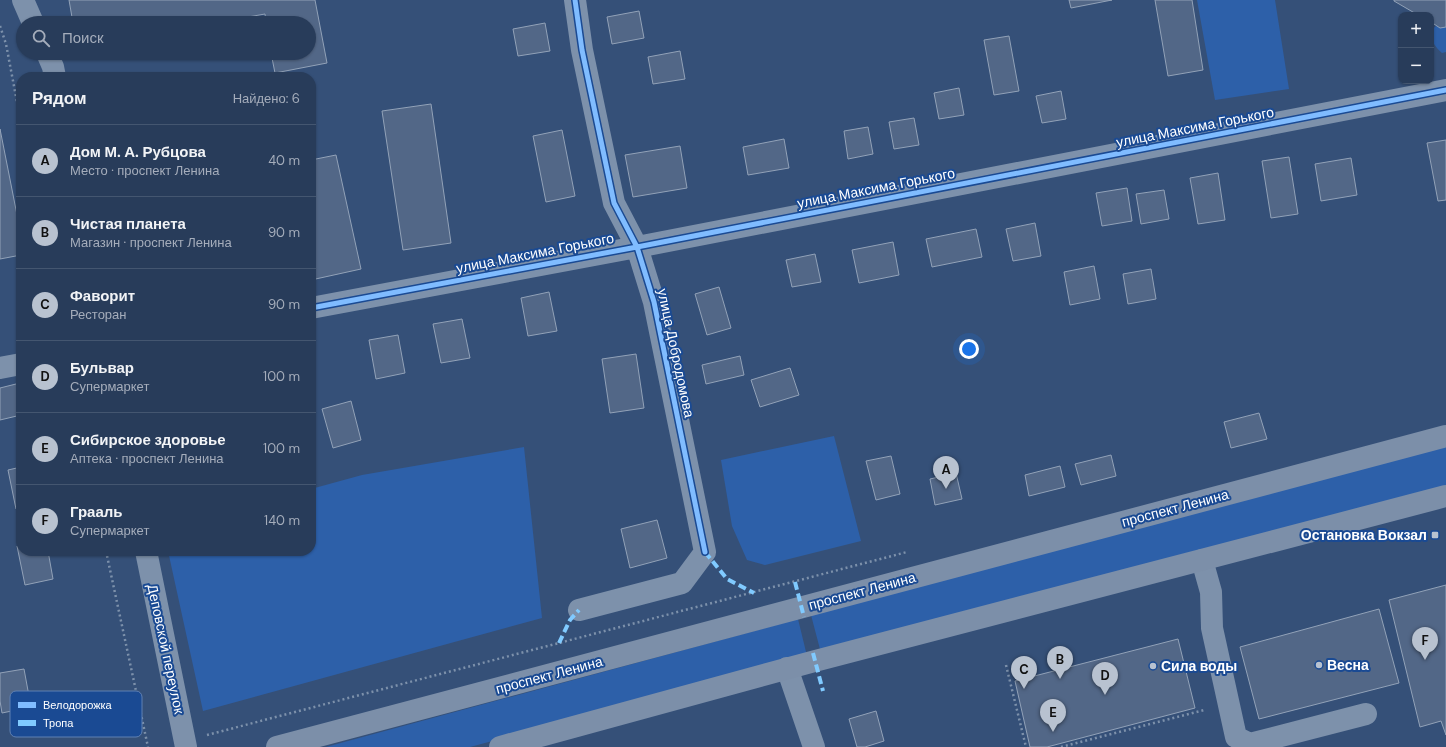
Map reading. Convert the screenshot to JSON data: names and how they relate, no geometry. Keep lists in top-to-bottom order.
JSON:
{
  "streets": {
    "main road": ["проспект Ленина"],
    "street": ["улица Максима Горького", "улица Добродомова", "Деповской переулок"]
  },
  "crossings": [
    ["улица Максима Горького", "улица Добродомова"]
  ],
  "places": {
    "transit": ["Остановка Вокзал"],
    "other": ["Весна", "Сила воды"]
  },
  "legend": ["Велодорожка", "Тропа"],
  "page": {
    "map_buttons": ["+", "−"],
    "search": "Поиск",
    "heading": ["Рядом", "Найдено: 6"],
    "list": [
      {
        "mark": "A",
        "name": "Дом М. А. Рубцова",
        "note": "Место · проспект Ленина",
        "value": "40 m"
      },
      {
        "mark": "B",
        "name": "Чистая планета",
        "note": "Магазин · проспект Ленина",
        "value": "90 m"
      },
      {
        "mark": "C",
        "name": "Фаворит",
        "note": "Ресторан",
        "value": "90 m"
      },
      {
        "mark": "D",
        "name": "Бульвар",
        "note": "Супермаркет",
        "value": "100 m"
      },
      {
        "mark": "E",
        "name": "Сибирское здоровье",
        "note": "Аптека · проспект Ленина",
        "value": "100 m"
      },
      {
        "mark": "F",
        "name": "Грааль",
        "note": "Супермаркет",
        "value": "140 m"
      }
    ],
    "pins": [
      "A",
      "F",
      "B",
      "C",
      "D",
      "E"
    ]
  }
}
